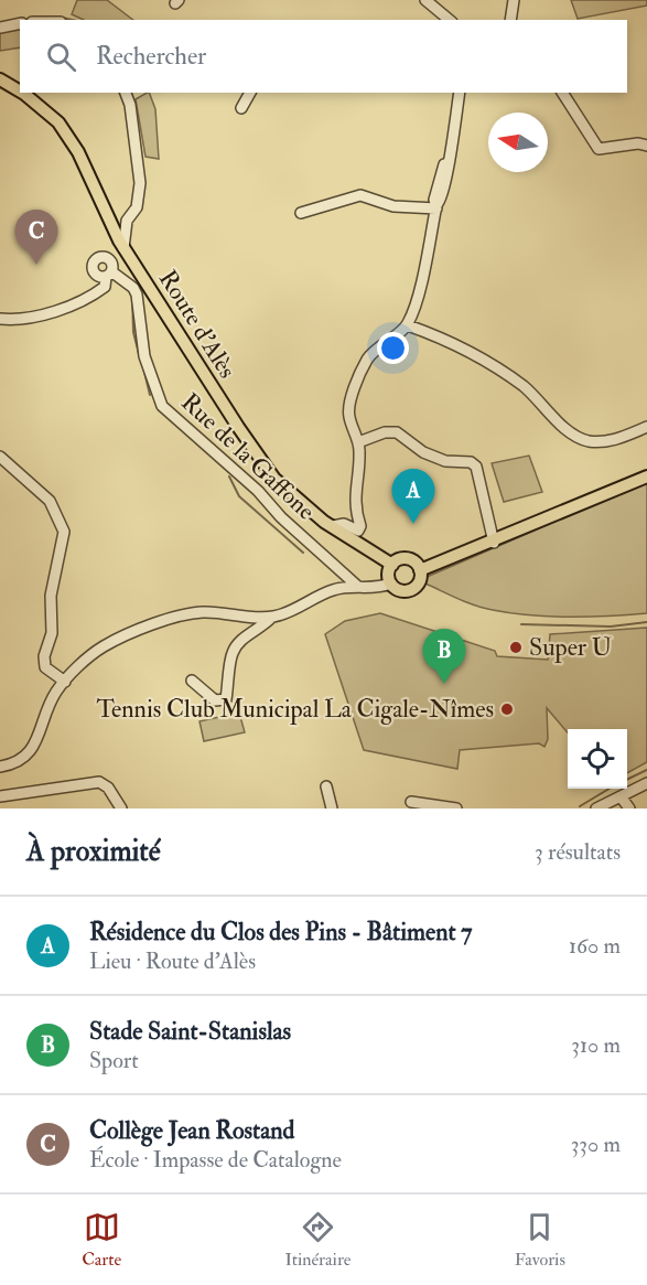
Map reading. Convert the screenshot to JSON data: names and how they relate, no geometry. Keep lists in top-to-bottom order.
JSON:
{
  "streets": {
    "main road": ["Route d'Alès"],
    "street": ["Rue de la Gaffone"]
  },
  "places": ["Super U", "Tennis Club Municipal La Cigale-Nîmes"],
  "north": "left",
  "page": {
    "search": "Rechercher",
    "pins": ["C", "A", "B"],
    "heading": ["À proximité", "3 résultats"],
    "list": [
      {
        "mark": "A",
        "name": "Résidence du Clos des Pins - Bâtiment 7",
        "note": "Lieu · Route d'Alès",
        "value": "160 m"
      },
      {
        "mark": "B",
        "name": "Stade Saint-Stanislas",
        "note": "Sport",
        "value": "310 m"
      },
      {
        "mark": "C",
        "name": "Collège Jean Rostand",
        "note": "École · Impasse de Catalogne",
        "value": "330 m"
      }
    ],
    "nav": ["Carte", "Itinéraire", "Favoris"]
  }
}
